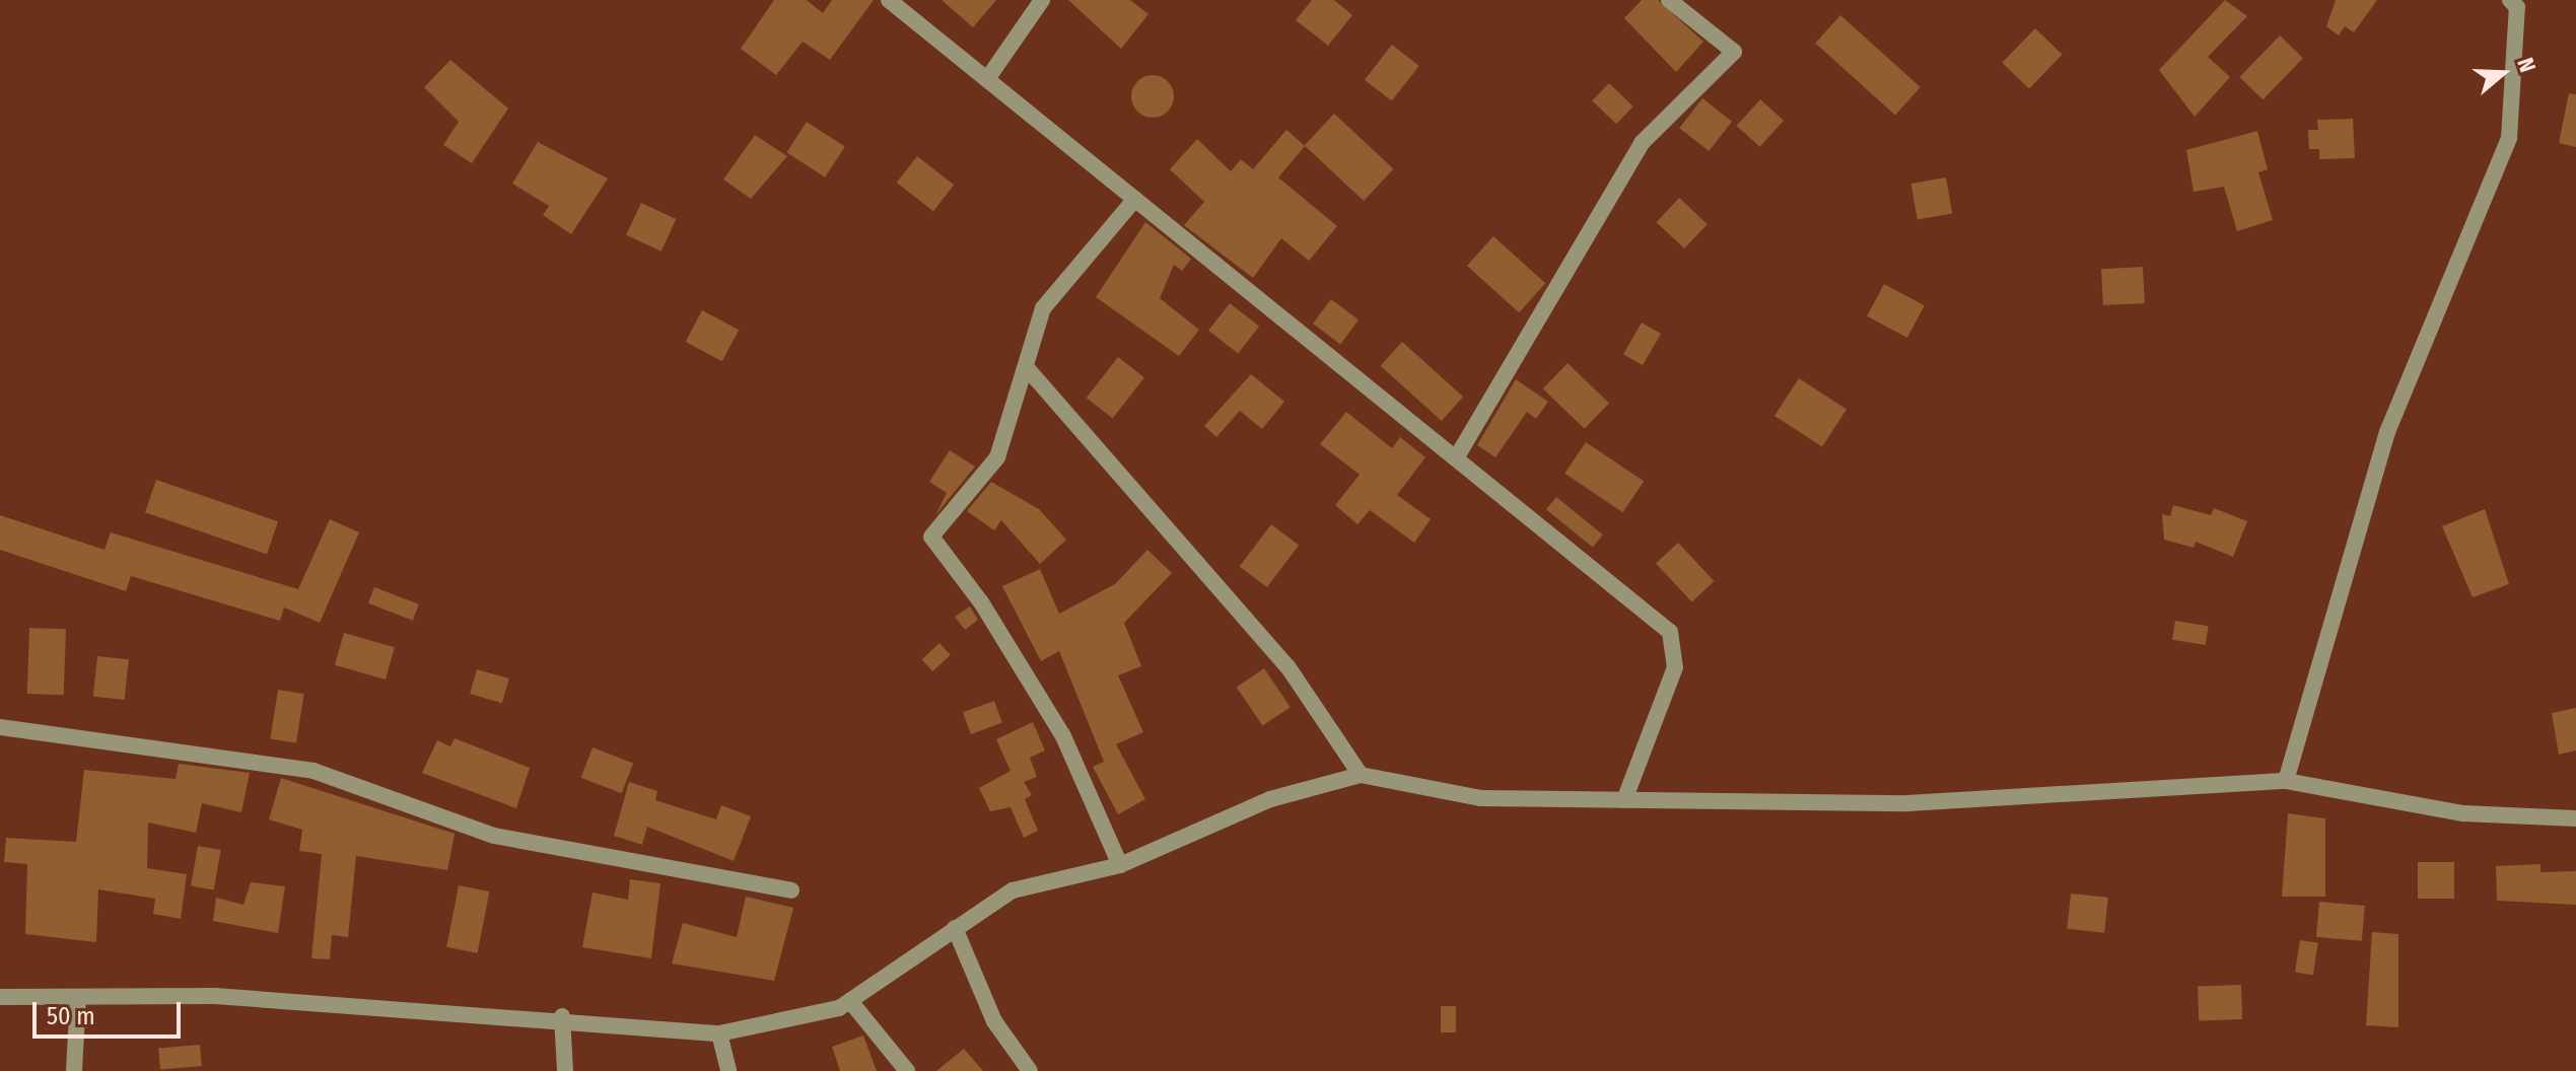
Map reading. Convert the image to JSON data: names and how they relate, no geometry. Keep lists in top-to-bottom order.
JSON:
{
  "scale_bar": "50 m",
  "north": "right"
}
